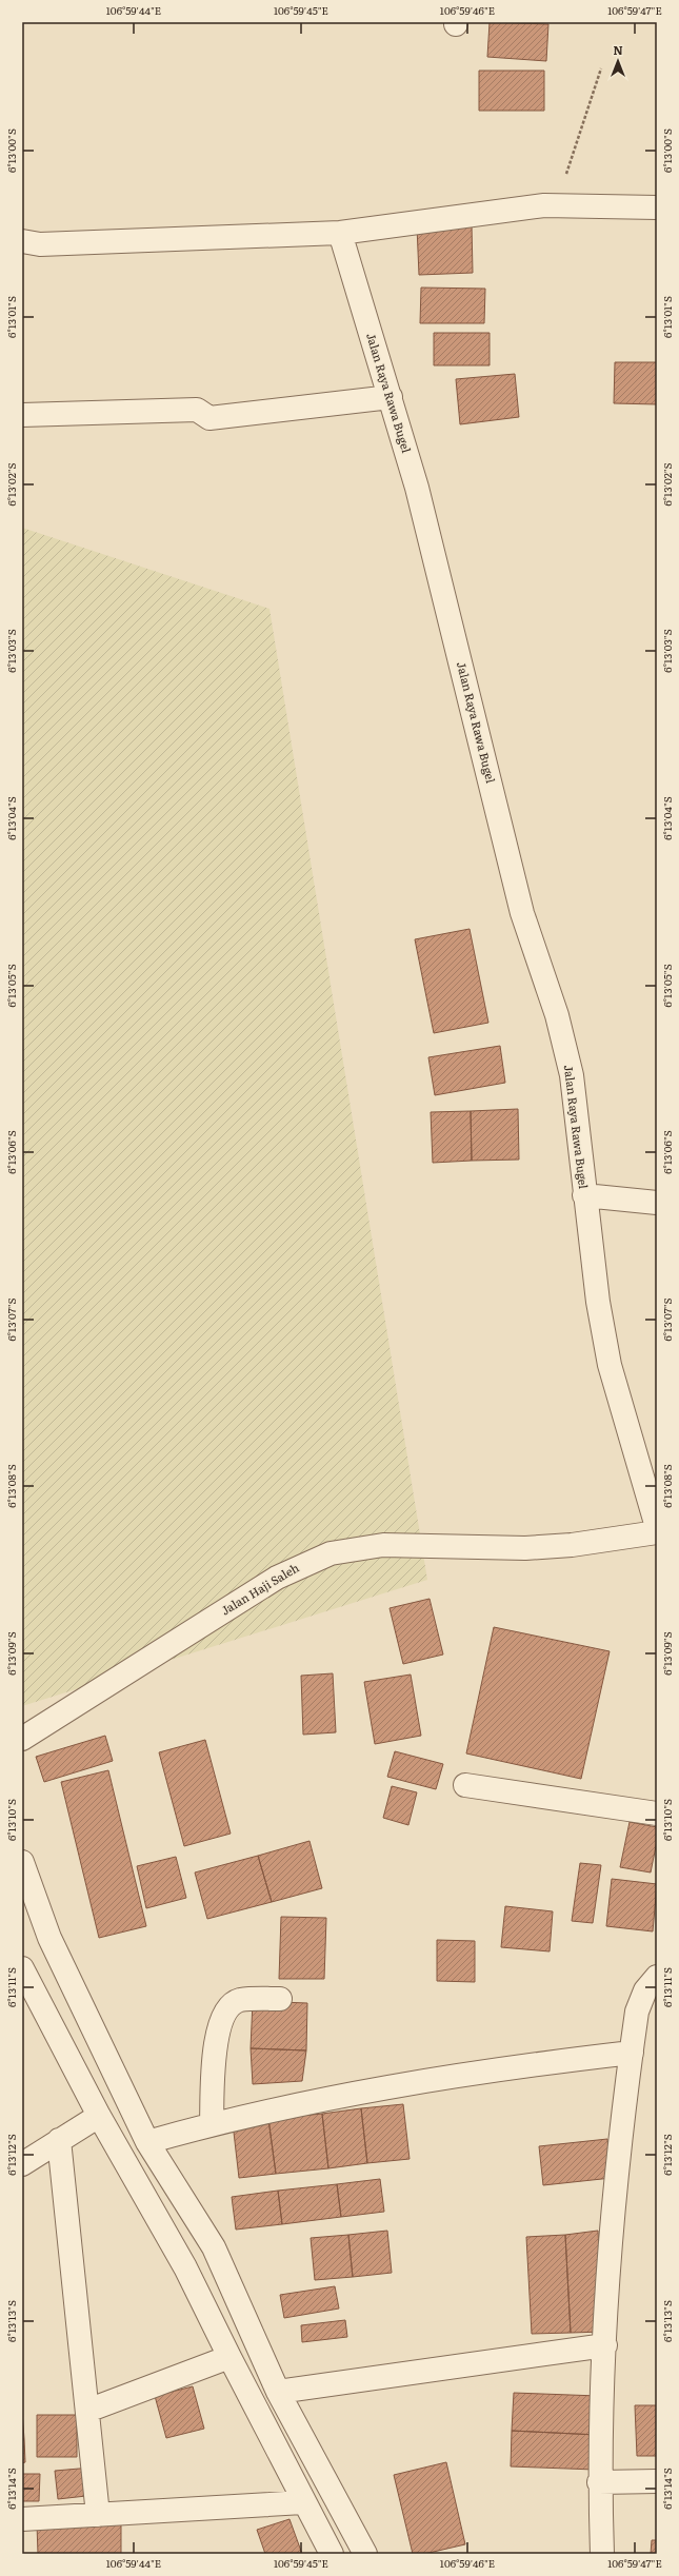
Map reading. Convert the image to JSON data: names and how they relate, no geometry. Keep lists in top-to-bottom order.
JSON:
{
  "streets": {
    "street": ["Jalan Raya Rawa Bugel", "Jalan Haji Saleh"]
  },
  "north": "top",
  "coordinates": [
    "106°59'44\"E",
    "106°59'45\"E",
    "106°59'46\"E",
    "106°59'47\"E",
    "6°13'00\"S",
    "6°13'01\"S",
    "6°13'02\"S",
    "6°13'03\"S",
    "6°13'04\"S",
    "6°13'05\"S",
    "6°13'06\"S",
    "6°13'07\"S",
    "6°13'08\"S",
    "6°13'09\"S",
    "6°13'10\"S",
    "6°13'11\"S",
    "6°13'12\"S",
    "6°13'13\"S",
    "6°13'14\"S"
  ]
}
